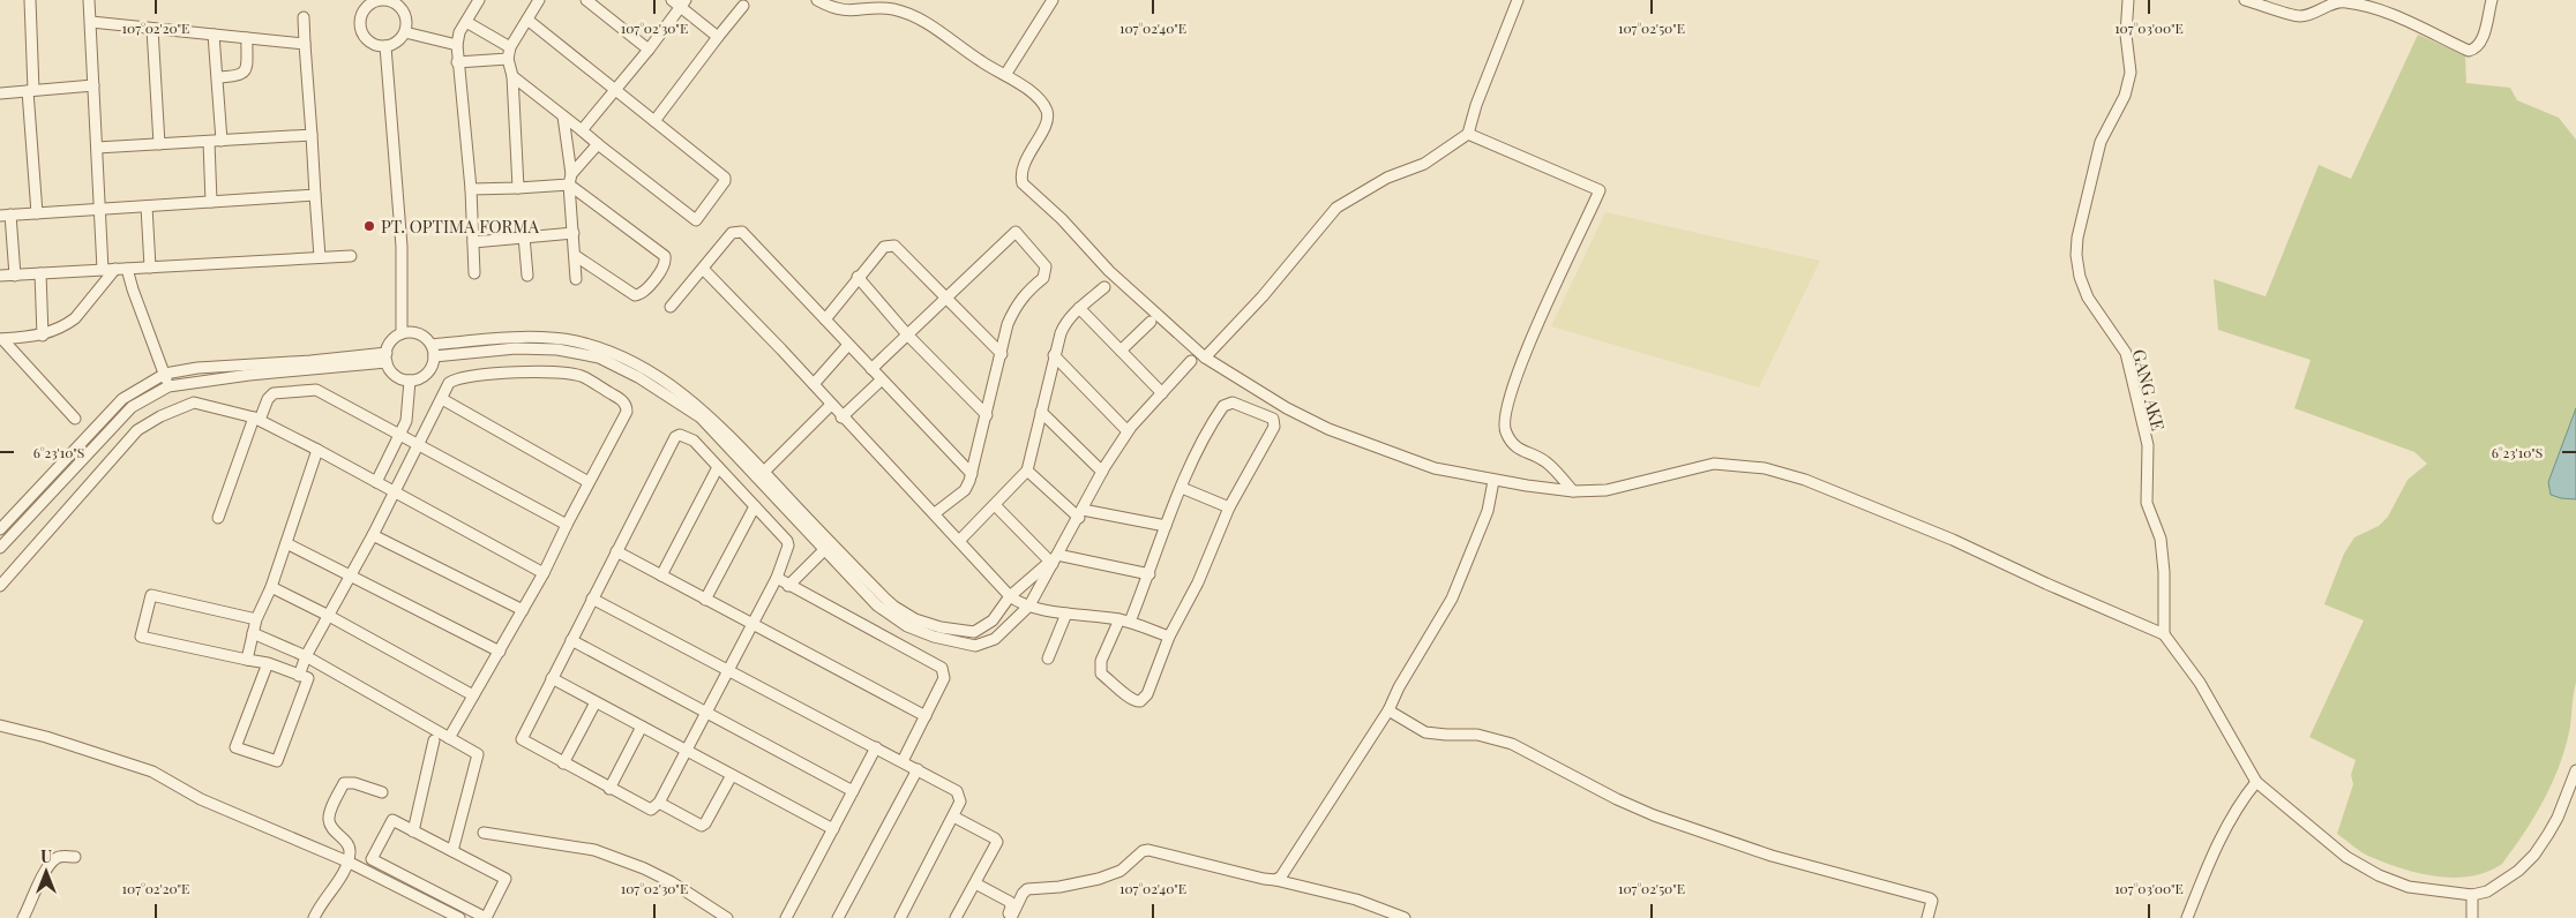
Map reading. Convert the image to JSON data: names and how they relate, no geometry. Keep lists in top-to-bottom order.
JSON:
{
  "streets": {
    "street": ["GANG AKE"]
  },
  "places": ["PT. OPTIMA FORMA"],
  "north": "top",
  "coordinates": [
    "107°02'20\"E",
    "107°02'30\"E",
    "107°02'40\"E",
    "107°02'50\"E",
    "107°03'00\"E",
    "6°23'10\"S"
  ]
}
